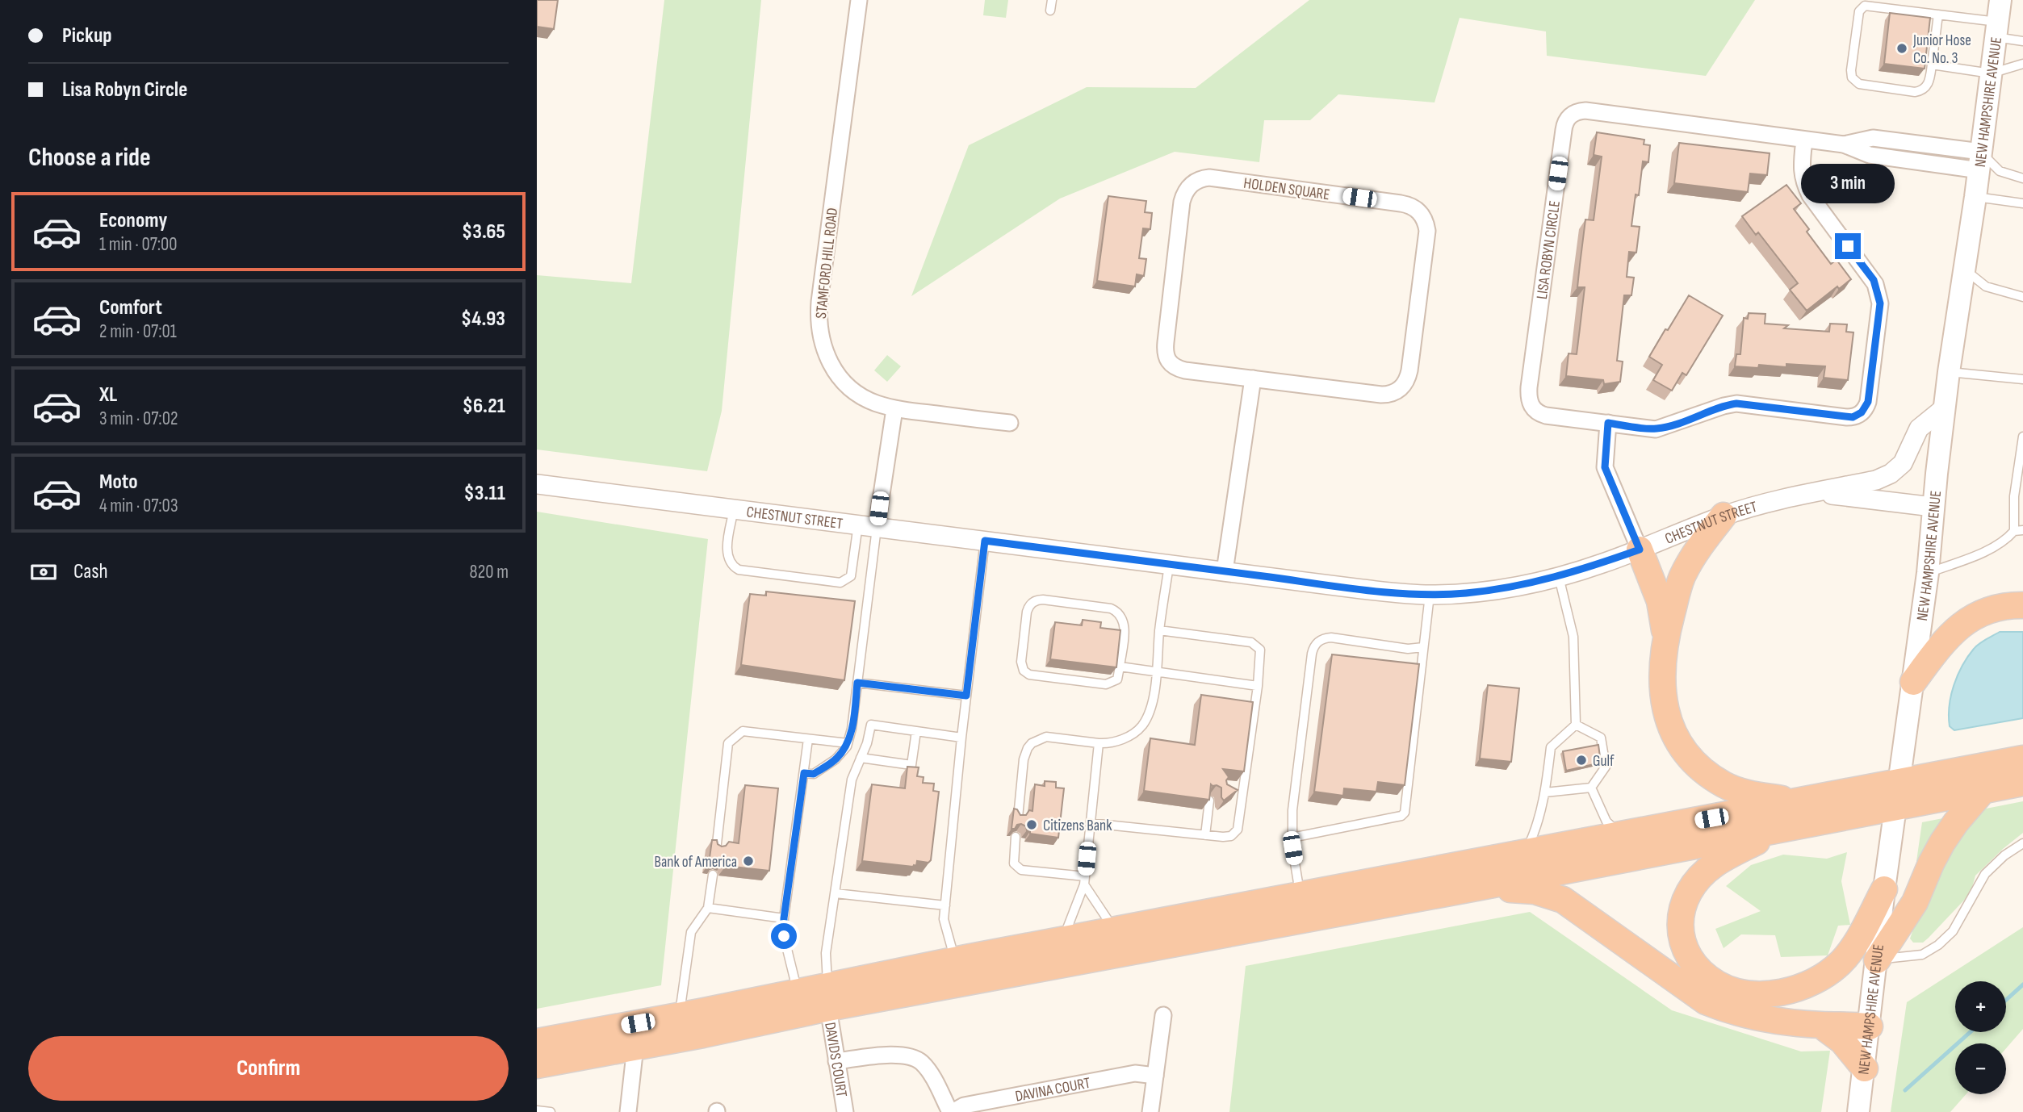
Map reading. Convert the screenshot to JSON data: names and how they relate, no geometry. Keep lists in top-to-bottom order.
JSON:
{
  "streets": {
    "main road": ["NEW HAMPSHIRE AVENUE"],
    "street": [
      "HOLDEN SQUARE",
      "LISA ROBYN CIRCLE",
      "STAMFORD HILL ROAD",
      "CHESTNUT STREET",
      "DAVIDS COURT",
      "DAVINA COURT"
    ]
  },
  "crossings": [
    ["NEW HAMPSHIRE AVENUE", "LISA ROBYN CIRCLE"],
    ["NEW HAMPSHIRE AVENUE", "CHESTNUT STREET"],
    ["DAVIDS COURT", "DAVINA COURT"]
  ],
  "places": [
    "Junior Hose Co. No. 3",
    "Gulf",
    "Citizens Bank",
    "Bank of America"
  ],
  "page": {
    "banner": ["Pickup", "Lisa Robyn Circle"],
    "heading": "Choose a ride",
    "bubble": "3 min",
    "list": [
      {
        "name": "Economy",
        "note": "1 min · 07:00",
        "value": "$3.65"
      },
      {
        "name": "Comfort",
        "note": "2 min · 07:01",
        "value": "$4.93"
      },
      {
        "name": "XL",
        "note": "3 min · 07:02",
        "value": "$6.21"
      },
      {
        "name": "Moto",
        "note": "4 min · 07:03",
        "value": "$3.11"
      }
    ],
    "pay": ["Cash", "820 m"],
    "map_buttons": ["+", "−"],
    "buttons": "Confirm"
  }
}
